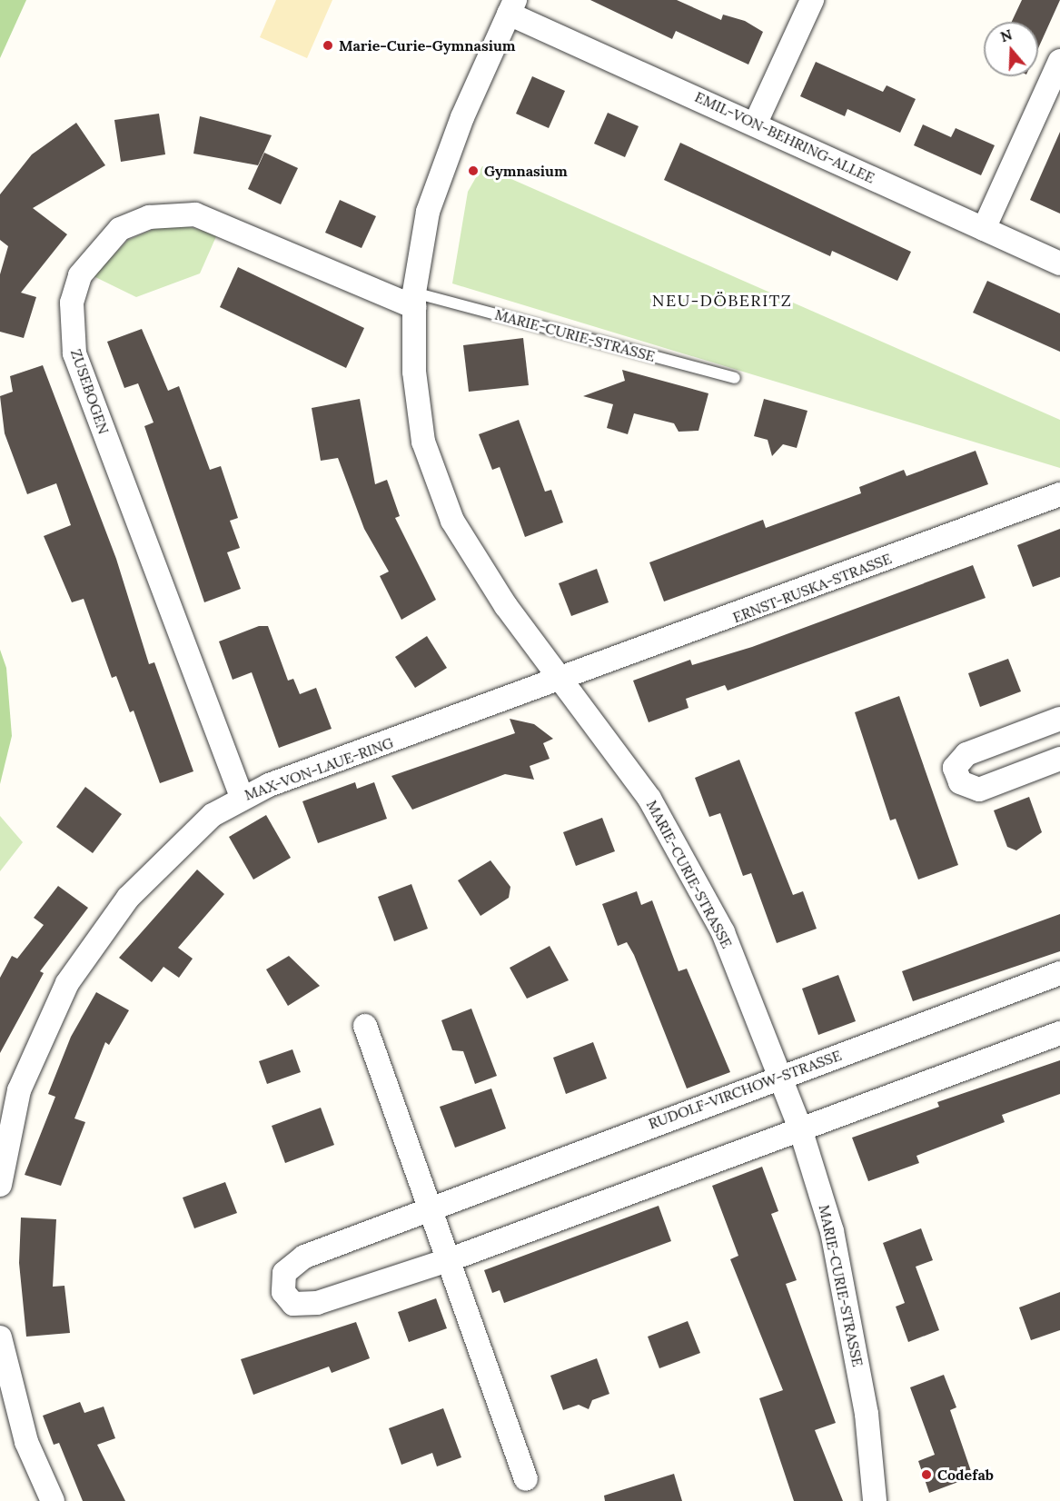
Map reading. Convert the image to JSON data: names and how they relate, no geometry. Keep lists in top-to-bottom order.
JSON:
{
  "streets": {
    "street": [
      "EMIL-VON-BEHRING-ALLEE",
      "MARIE-CURIE-STRASSE",
      "ZUSEBOGEN",
      "ERNST-RUSKA-STRASSE",
      "MAX-VON-LAUE-RING",
      "RUDOLF-VIRCHOW-STRASSE"
    ]
  },
  "crossings": [
    ["EMIL-VON-BEHRING-ALLEE", "MARIE-CURIE-STRASSE"],
    ["MARIE-CURIE-STRASSE", "ZUSEBOGEN"],
    ["MARIE-CURIE-STRASSE", "ERNST-RUSKA-STRASSE"],
    ["MARIE-CURIE-STRASSE", "MAX-VON-LAUE-RING"],
    ["MARIE-CURIE-STRASSE", "RUDOLF-VIRCHOW-STRASSE"],
    ["ZUSEBOGEN", "MAX-VON-LAUE-RING"],
    ["ERNST-RUSKA-STRASSE", "MAX-VON-LAUE-RING"]
  ],
  "districts": ["NEU-DÖBERITZ"],
  "places": ["Marie-Curie-Gymnasium", "Gymnasium", "Codefab"],
  "north": "top"
}
